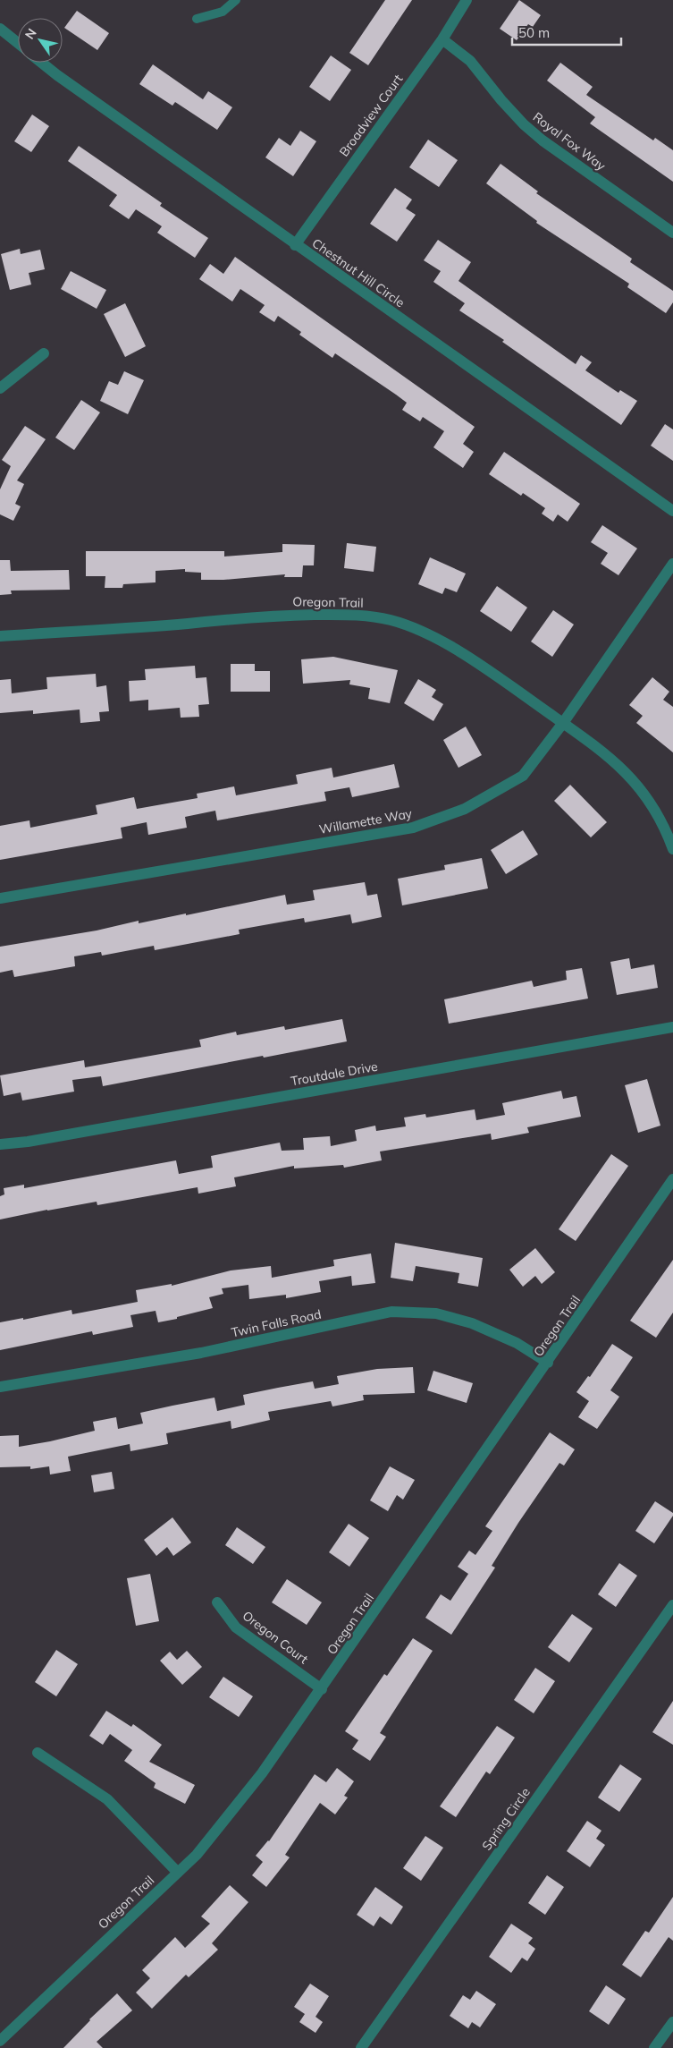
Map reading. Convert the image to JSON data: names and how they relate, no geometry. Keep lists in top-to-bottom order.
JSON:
{
  "streets": {
    "street": [
      "Broadview Court",
      "Royal Fox Way",
      "Chestnut Hill Circle",
      "Oregon Trail",
      "Willamette Way",
      "Troutdale Drive",
      "Twin Falls Road",
      "Oregon Court",
      "Spring Circle"
    ]
  },
  "crossings": [
    ["Broadview Court", "Royal Fox Way"],
    ["Broadview Court", "Chestnut Hill Circle"],
    ["Oregon Trail", "Willamette Way"],
    ["Oregon Trail", "Twin Falls Road"],
    ["Oregon Trail", "Oregon Court"]
  ],
  "scale_bar": "50 m",
  "north": "top left"
}
